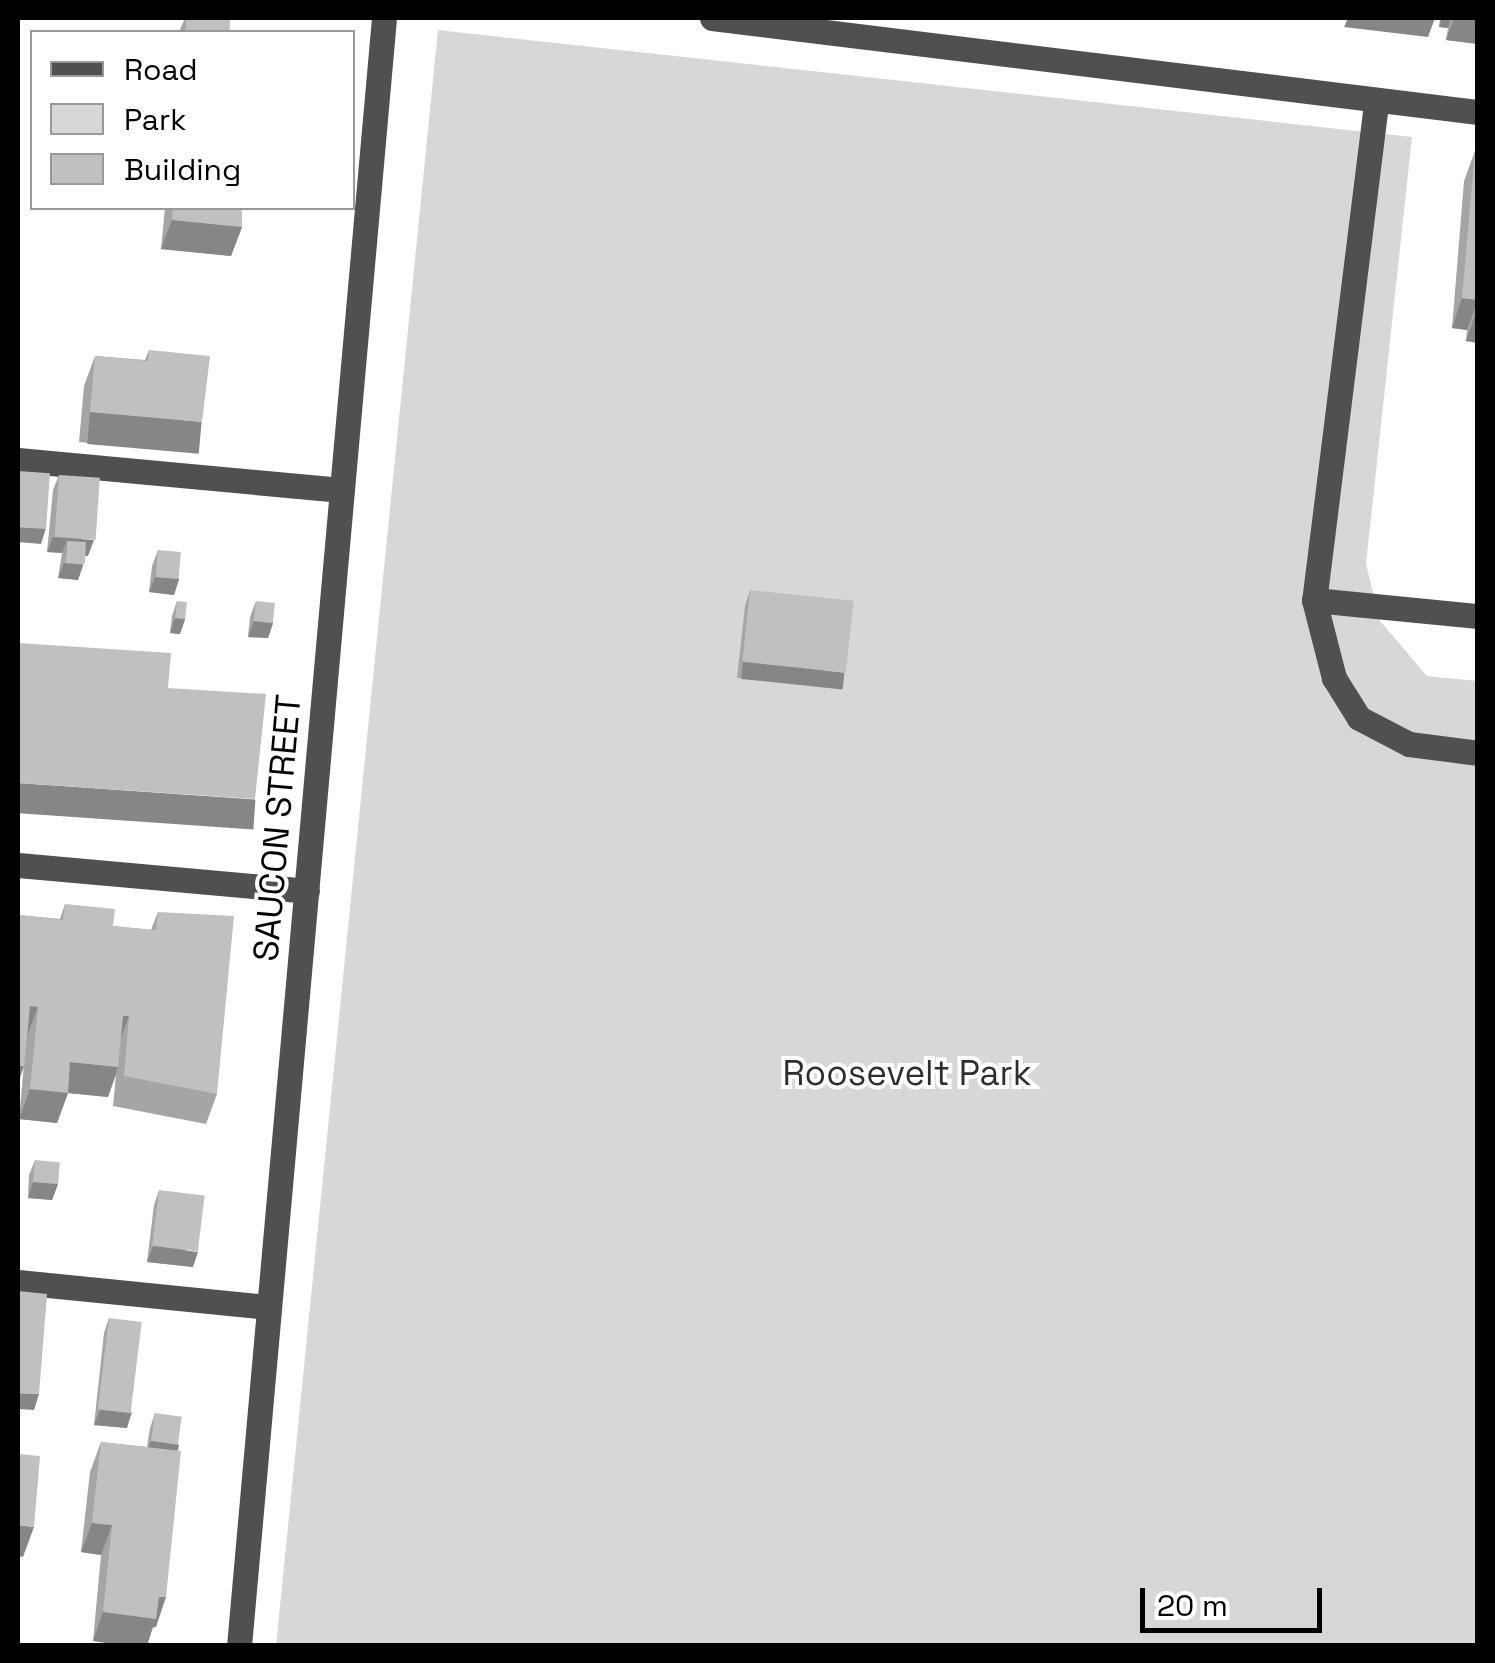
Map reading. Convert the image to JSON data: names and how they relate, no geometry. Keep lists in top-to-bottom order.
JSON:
{
  "streets": {
    "street": ["SAUCON STREET"]
  },
  "parks": ["Roosevelt Park"],
  "legend": ["Road", "Park", "Building"],
  "scale_bar": "20 m"
}
